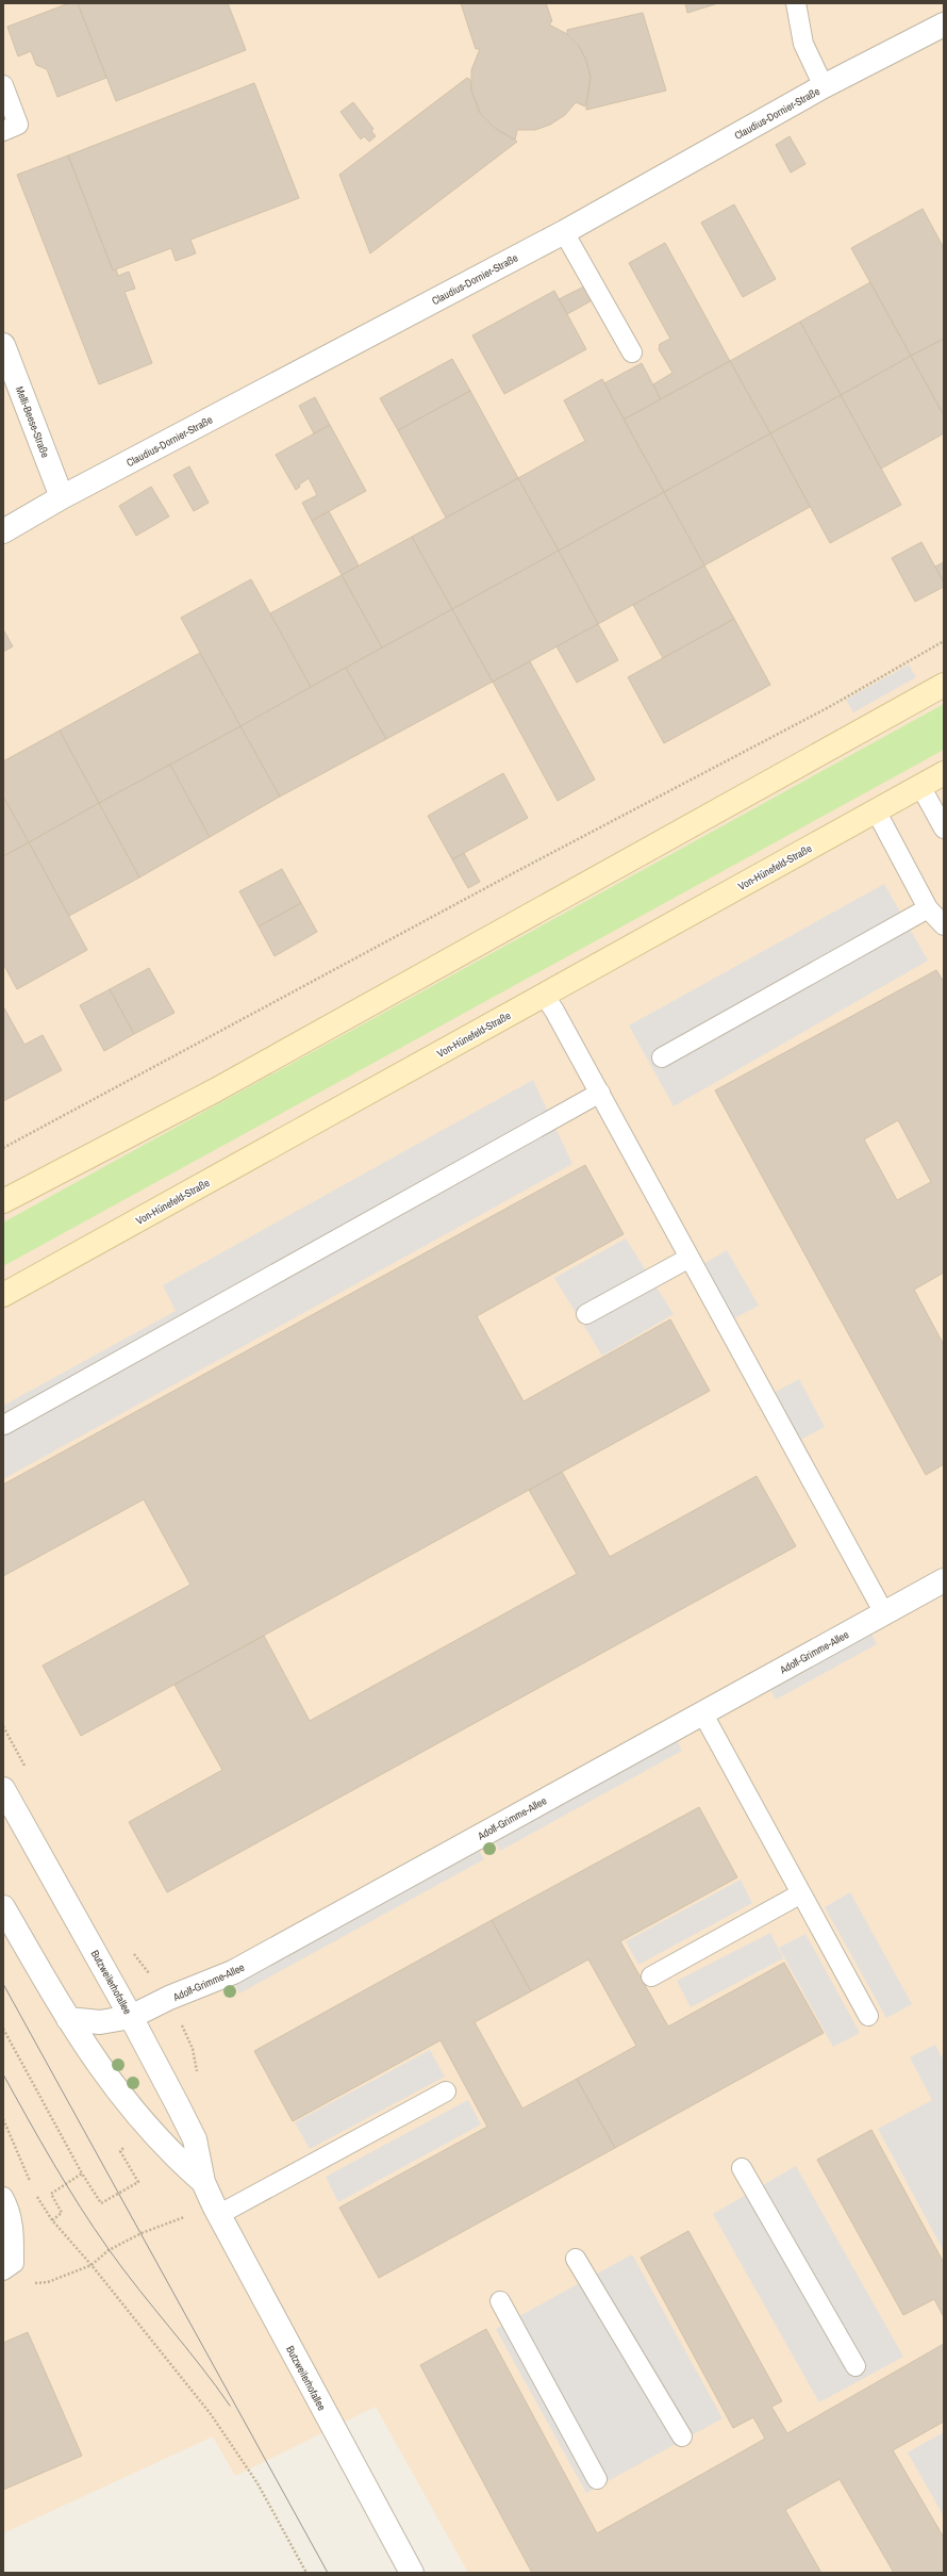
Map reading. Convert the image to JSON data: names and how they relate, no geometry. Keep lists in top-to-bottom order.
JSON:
{
  "streets": {
    "street": [
      "Claudius-Dornier-Straße",
      "Melli-Beese-Straße",
      "Von-Hünefeld-Straße",
      "Adolf-Grimme-Allee",
      "Butzweilerhofallee"
    ]
  },
  "crossings": [
    ["Claudius-Dornier-Straße", "Melli-Beese-Straße"],
    ["Adolf-Grimme-Allee", "Butzweilerhofallee"]
  ]
}
